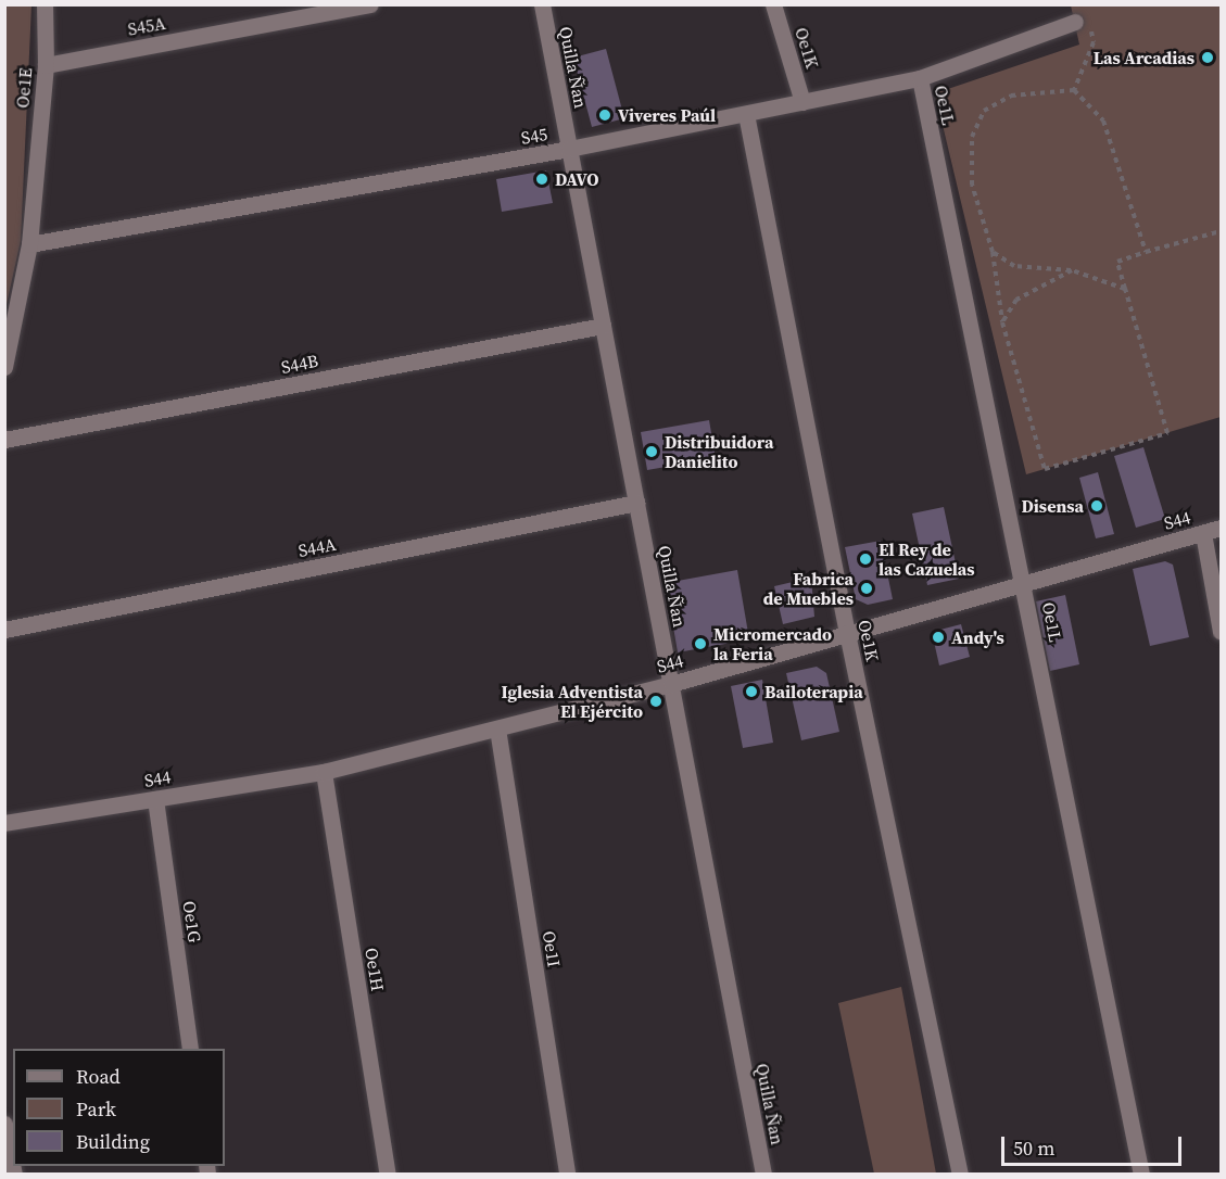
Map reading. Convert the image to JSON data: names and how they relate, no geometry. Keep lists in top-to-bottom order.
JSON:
{
  "streets": {
    "street": [
      "S45A",
      "Oe1K",
      "Quilla Ñan",
      "Oe1E",
      "Oe1L",
      "S45",
      "S44B",
      "S44",
      "S44A",
      "Oe1G",
      "Oe1I",
      "Oe1H"
    ]
  },
  "crossings": [
    ["S45A", "Oe1E"],
    ["Oe1K", "S45"],
    ["Oe1K", "S44"],
    ["Quilla Ñan", "S45"],
    ["Quilla Ñan", "S44B"],
    ["Quilla Ñan", "S44"],
    ["Quilla Ñan", "S44A"],
    ["Oe1E", "S45"],
    ["Oe1L", "S45"],
    ["Oe1L", "S44"],
    ["S44", "Oe1G"],
    ["S44", "Oe1I"],
    ["S44", "Oe1H"]
  ],
  "places": [
    "Las Arcadias",
    "Viveres Paúl",
    "DAVO",
    "Distribuidora Danielito",
    "Disensa",
    "El Rey de las Cazuelas",
    "Fabrica de Muebles",
    "Andy's",
    "Micromercado la Feria",
    "Bailoterapia",
    "Iglesia Adventista El Ejército"
  ],
  "legend": ["Road", "Park", "Building"],
  "scale_bar": "50 m"
}
